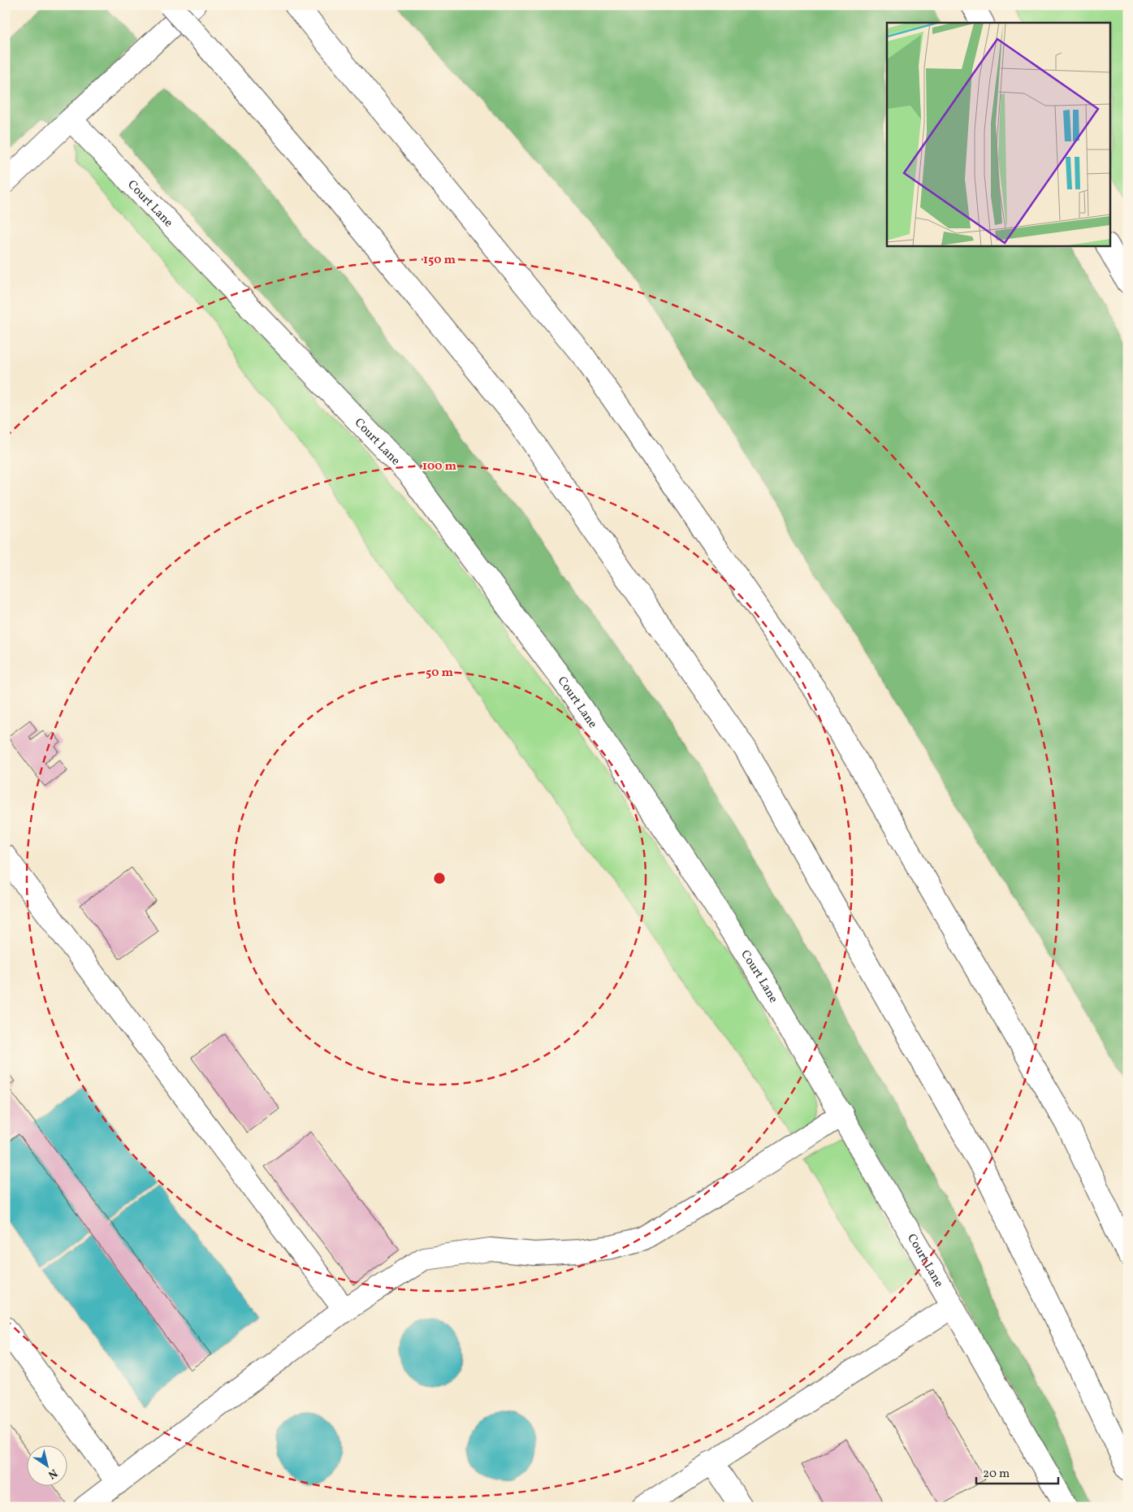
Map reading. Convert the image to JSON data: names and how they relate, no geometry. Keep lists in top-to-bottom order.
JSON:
{
  "streets": {
    "main road": ["Court Lane"]
  },
  "scale_bar": "20 m",
  "north": "bottom right",
  "rings": ["150 m", "100 m", "50 m"]
}
